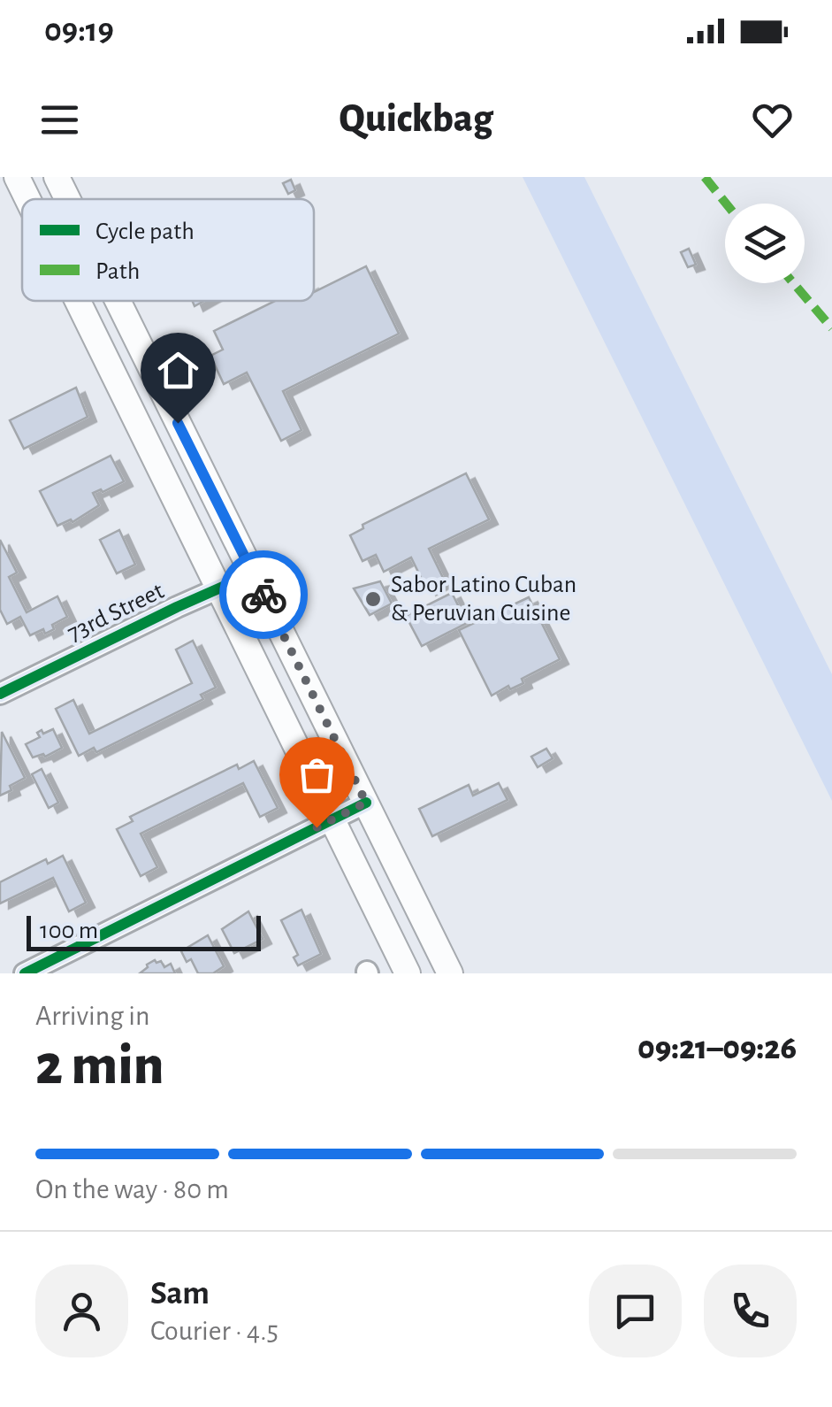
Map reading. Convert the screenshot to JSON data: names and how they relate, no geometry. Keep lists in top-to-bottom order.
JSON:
{
  "streets": {
    "street": ["73rd Street"]
  },
  "places": ["Sabor Latino Cuban & Peruvian Cuisine"],
  "legend": ["Cycle path", "Path"],
  "scale_bar": "100 m",
  "page": {
    "status": "09:19",
    "header": "Quickbag",
    "scale": "100 m",
    "heading": ["2 min", "Arriving in", "09:21–09:26"],
    "panel": ["Sam", "Courier · 4.5"],
    "bar": "On the way · 80 m"
  }
}
